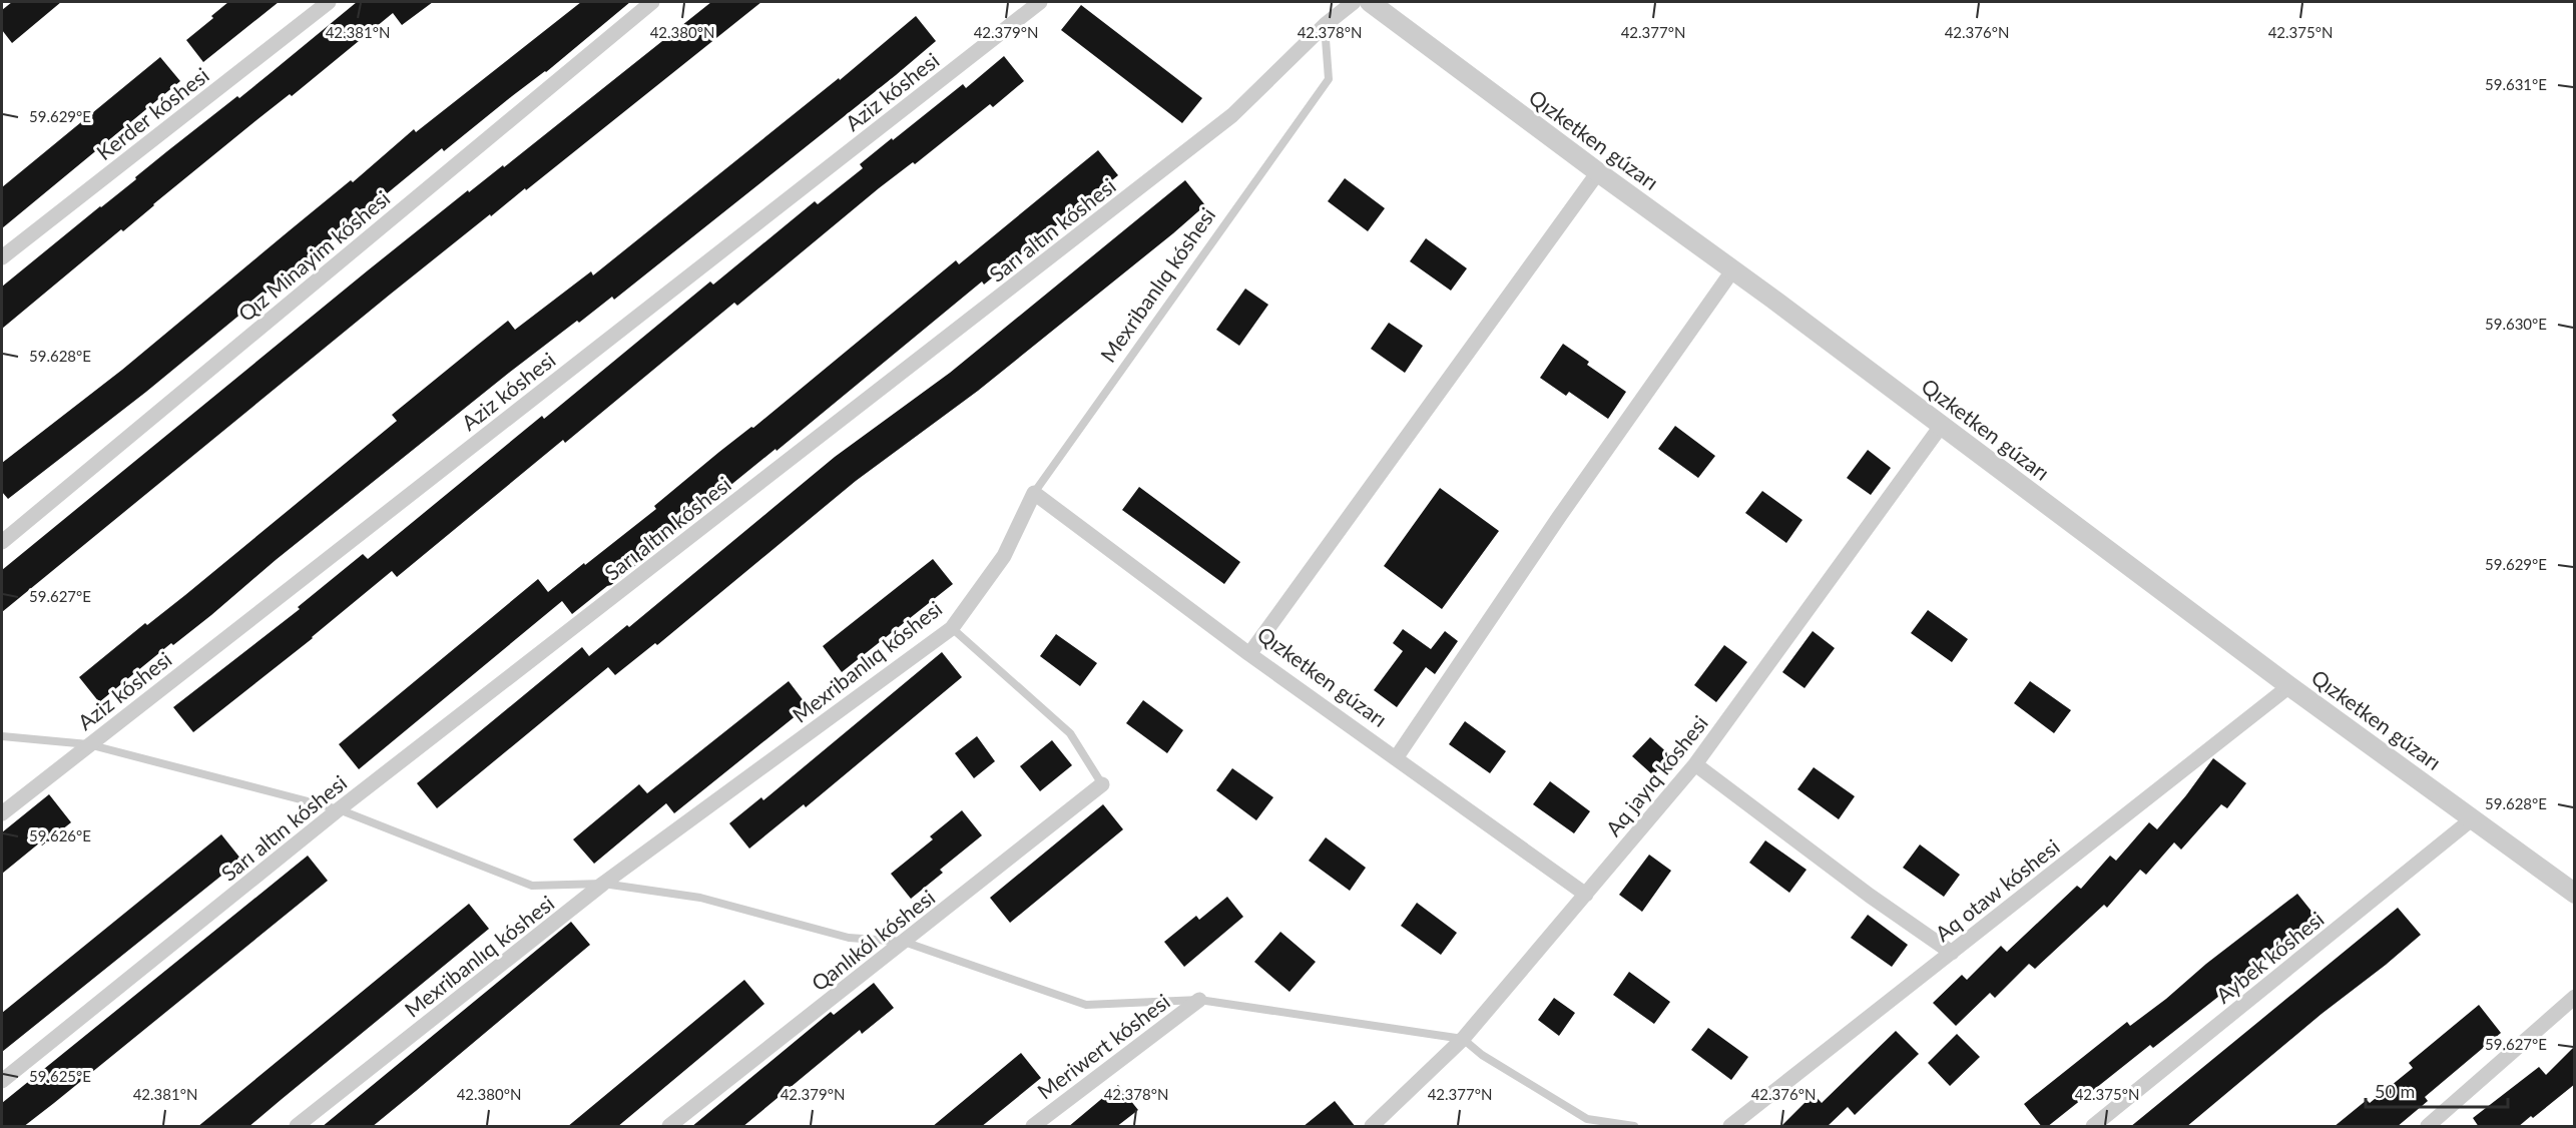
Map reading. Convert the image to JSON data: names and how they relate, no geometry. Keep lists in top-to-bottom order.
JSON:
{
  "streets": {
    "street": [
      "Aziz kóshesi",
      "Kerder kóshesi",
      "Qızketken gúzarı",
      "Sarı altın kóshesi",
      "Qız Minayim kóshesi",
      "Mexribanlıq kóshesi",
      "Aq jayıq kóshesi",
      "Aq otaw kóshesi",
      "Qanlıkól kóshesi",
      "Aybek kóshesi",
      "Meriwert kóshesi"
    ]
  },
  "crossings": [
    ["Qızketken gúzarı", "Mexribanlıq kóshesi"],
    ["Qızketken gúzarı", "Aq jayıq kóshesi"],
    ["Qızketken gúzarı", "Aq otaw kóshesi"],
    ["Qızketken gúzarı", "Aybek kóshesi"],
    ["Sarı altın kóshesi", "Mexribanlıq kóshesi"]
  ],
  "scale_bar": "50 m",
  "coordinates": [
    "42.381°N",
    "42.380°N",
    "42.379°N",
    "42.378°N",
    "42.377°N",
    "42.376°N",
    "42.375°N",
    "59.631°E",
    "59.629°E",
    "59.630°E",
    "59.628°E",
    "59.627°E",
    "59.626°E",
    "59.625°E"
  ]
}
